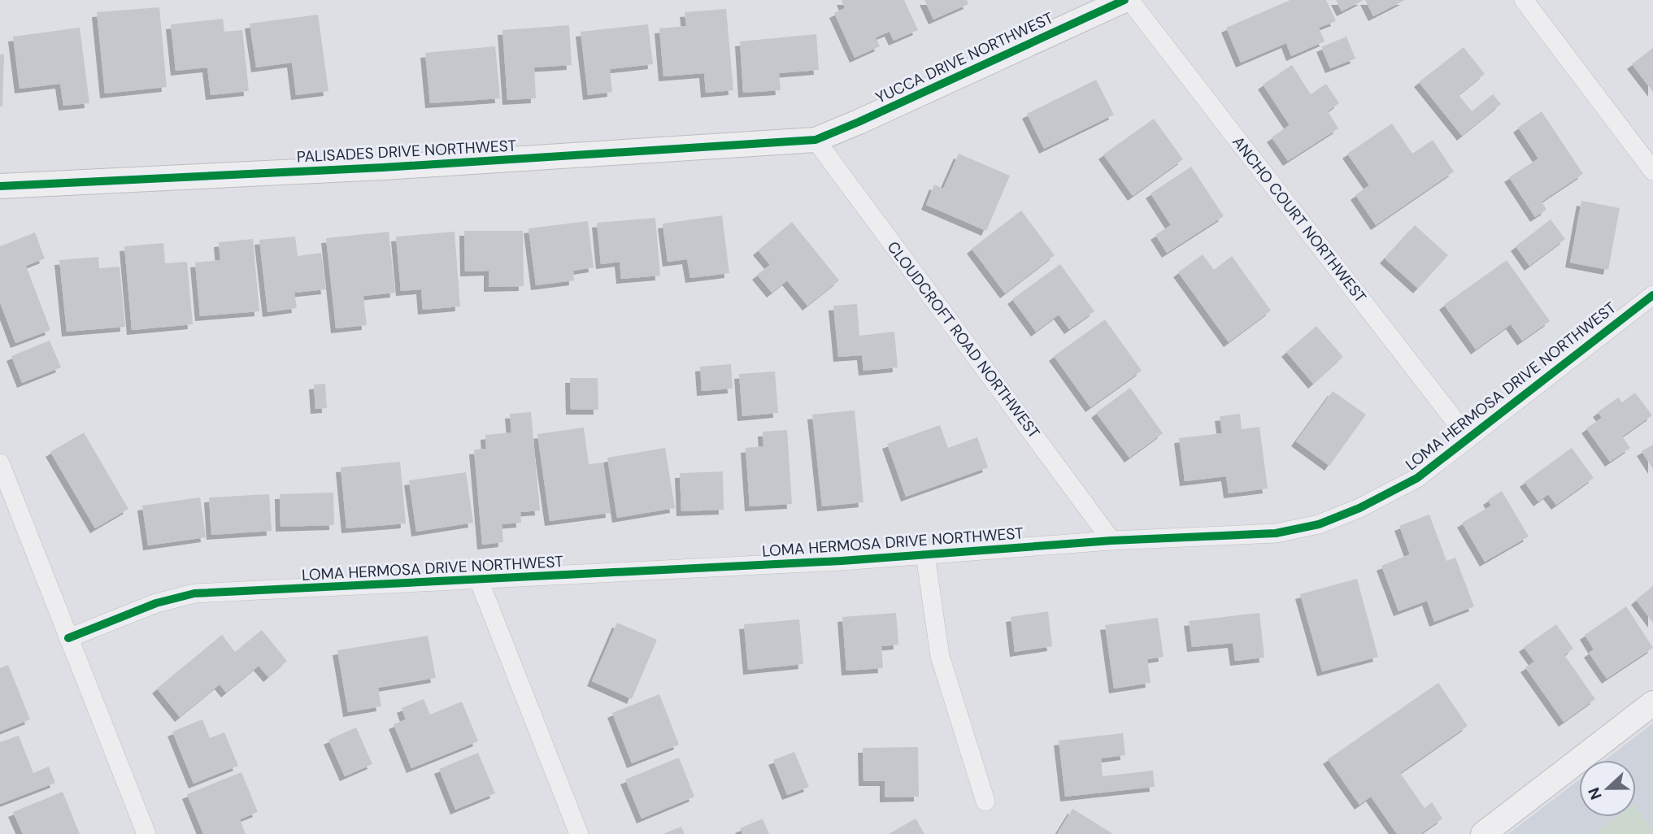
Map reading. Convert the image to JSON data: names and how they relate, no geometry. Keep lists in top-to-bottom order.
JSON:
{
  "streets": {
    "street": [
      "YUCCA DRIVE NORTHWEST",
      "PALISADES DRIVE NORTHWEST",
      "ANCHO COURT NORTHWEST",
      "CLOUDCROFT ROAD NORTHWEST",
      "LOMA HERMOSA DRIVE NORTHWEST"
    ]
  },
  "crossings": [
    ["YUCCA DRIVE NORTHWEST", "PALISADES DRIVE NORTHWEST"],
    ["YUCCA DRIVE NORTHWEST", "CLOUDCROFT ROAD NORTHWEST"],
    ["PALISADES DRIVE NORTHWEST", "CLOUDCROFT ROAD NORTHWEST"],
    ["ANCHO COURT NORTHWEST", "LOMA HERMOSA DRIVE NORTHWEST"],
    ["CLOUDCROFT ROAD NORTHWEST", "LOMA HERMOSA DRIVE NORTHWEST"]
  ],
  "north": "left"
}
